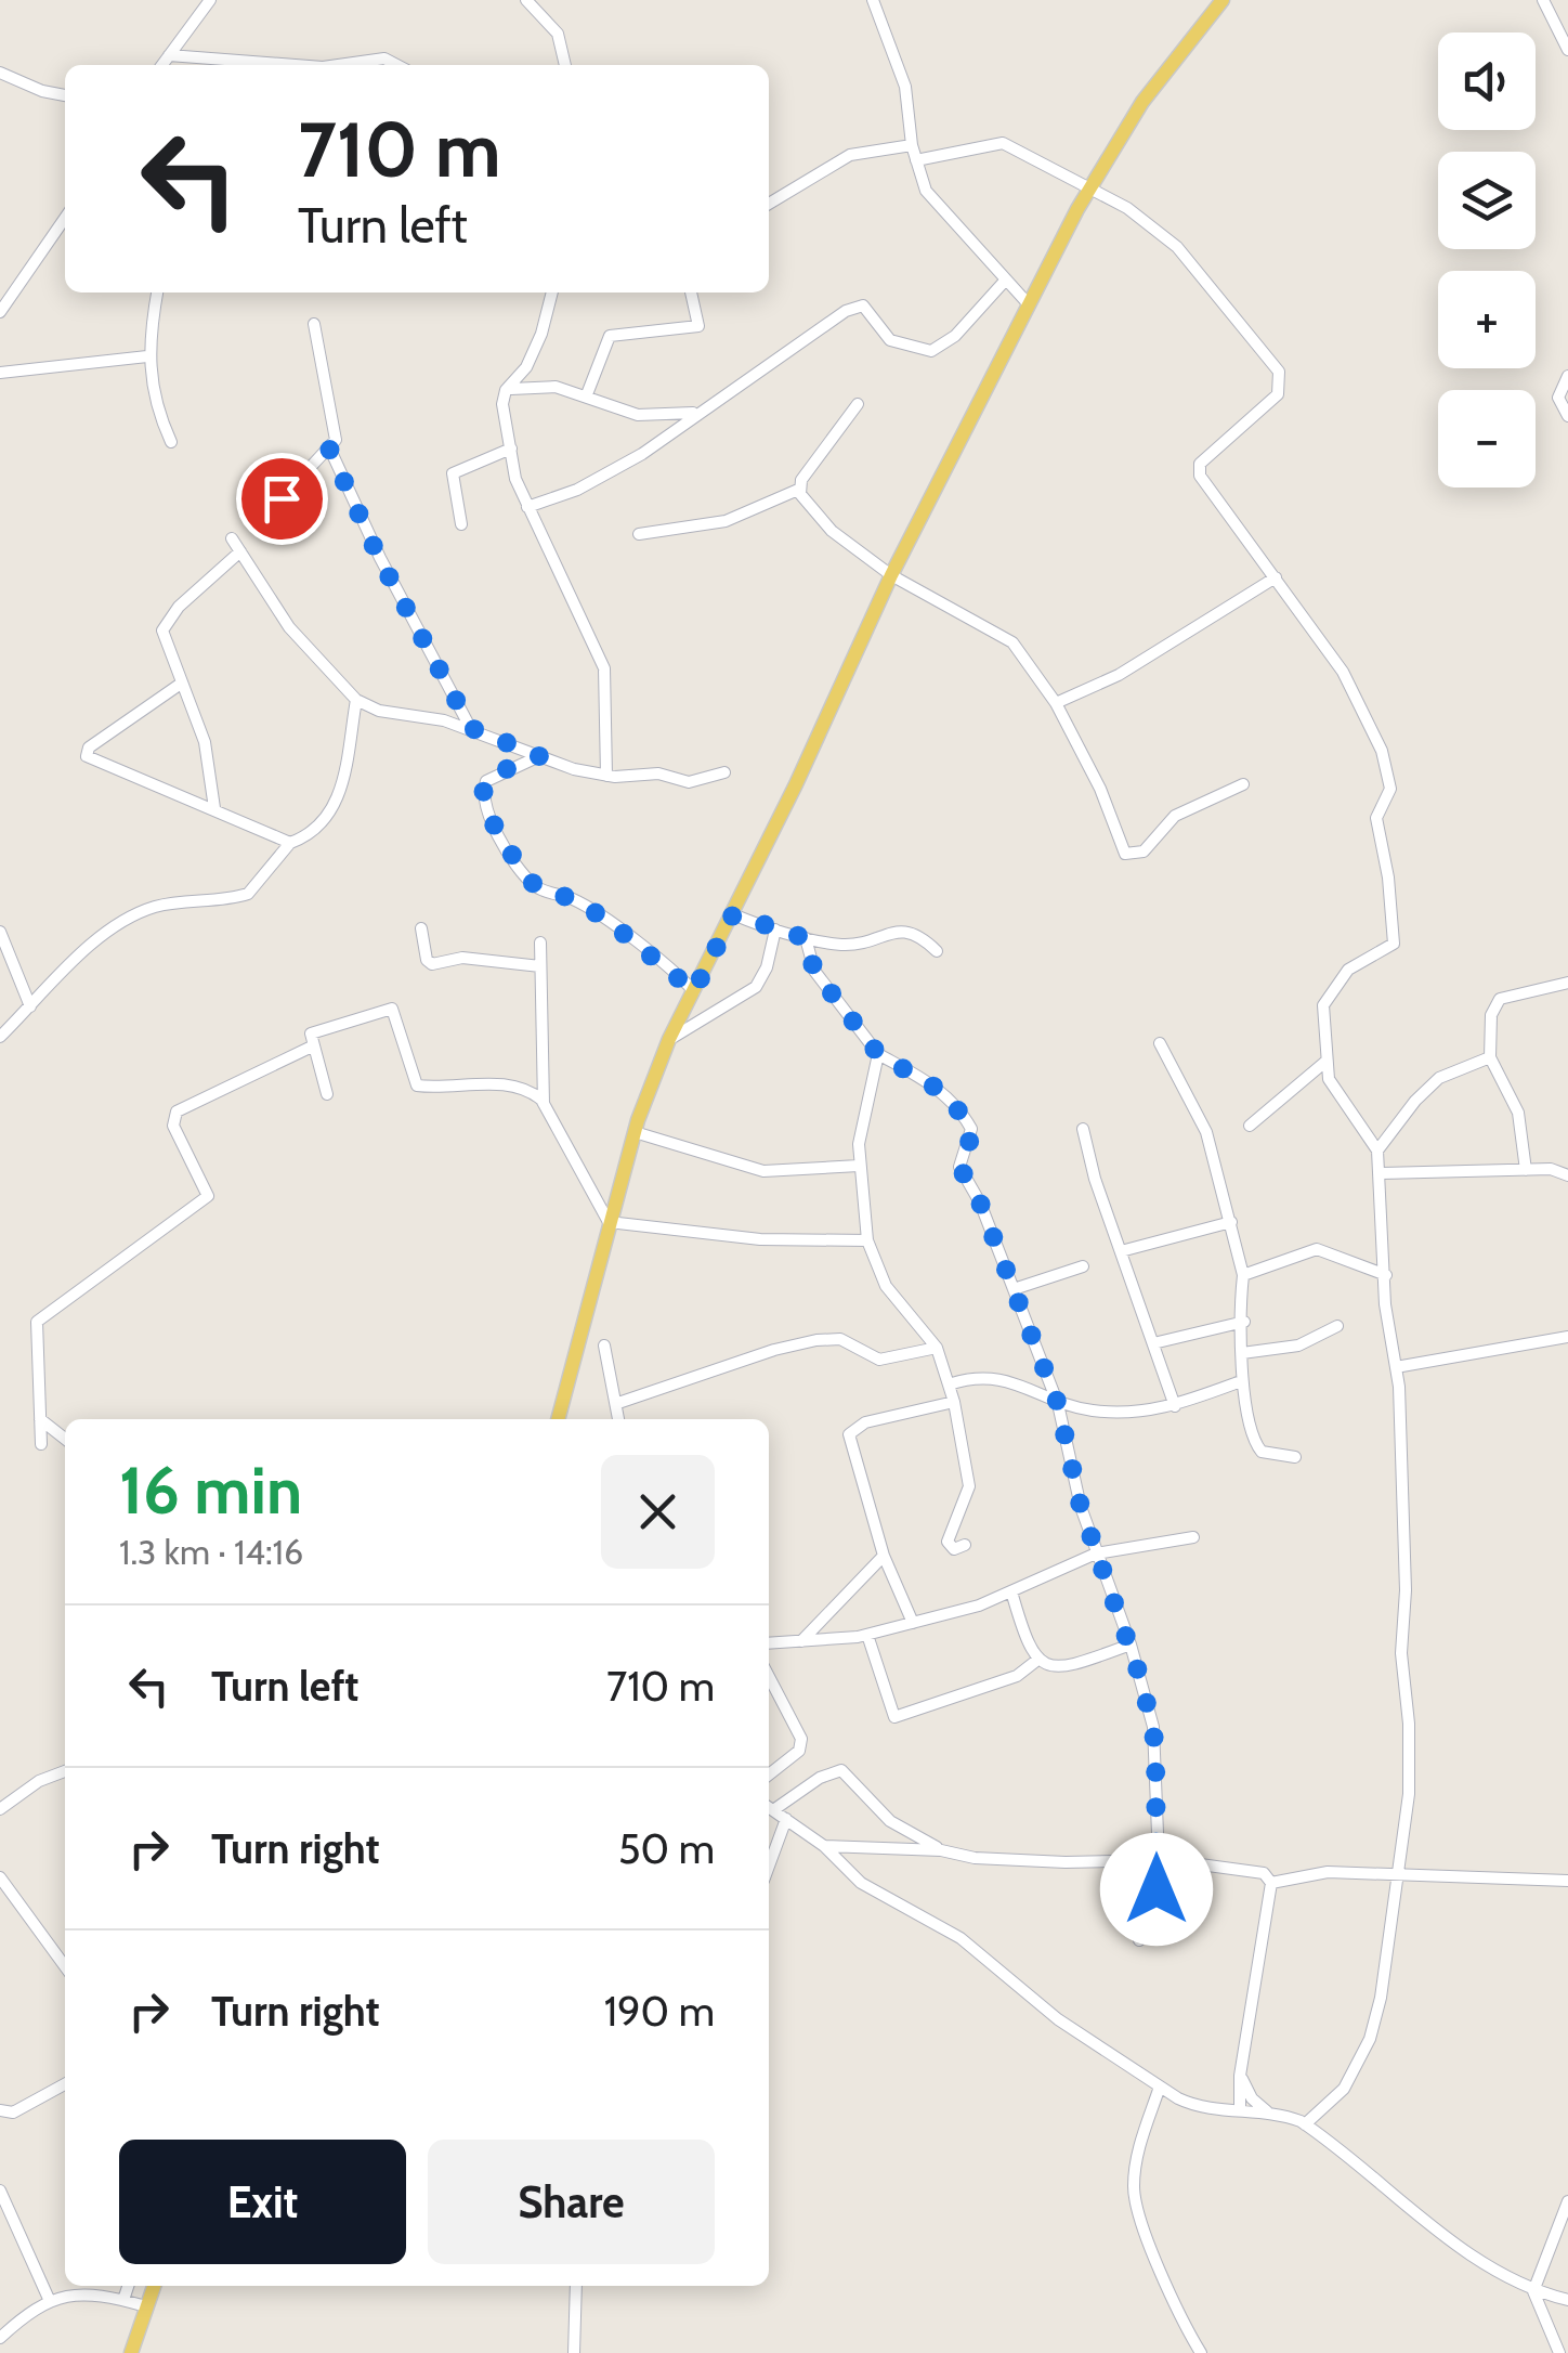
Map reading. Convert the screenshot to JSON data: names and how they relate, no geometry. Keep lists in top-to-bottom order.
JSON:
{
  "page": {
    "map_buttons": ["+", "−"],
    "turn": ["710 m", "Turn left"],
    "heading": ["16 min", "1.3 km · 14:16"],
    "list": [
      {
        "name": "Turn left",
        "value": "710 m"
      },
      {
        "name": "Turn right",
        "value": "50 m"
      },
      {
        "name": "Turn right",
        "value": "190 m"
      }
    ],
    "buttons": ["Exit", "Share"]
  }
}
